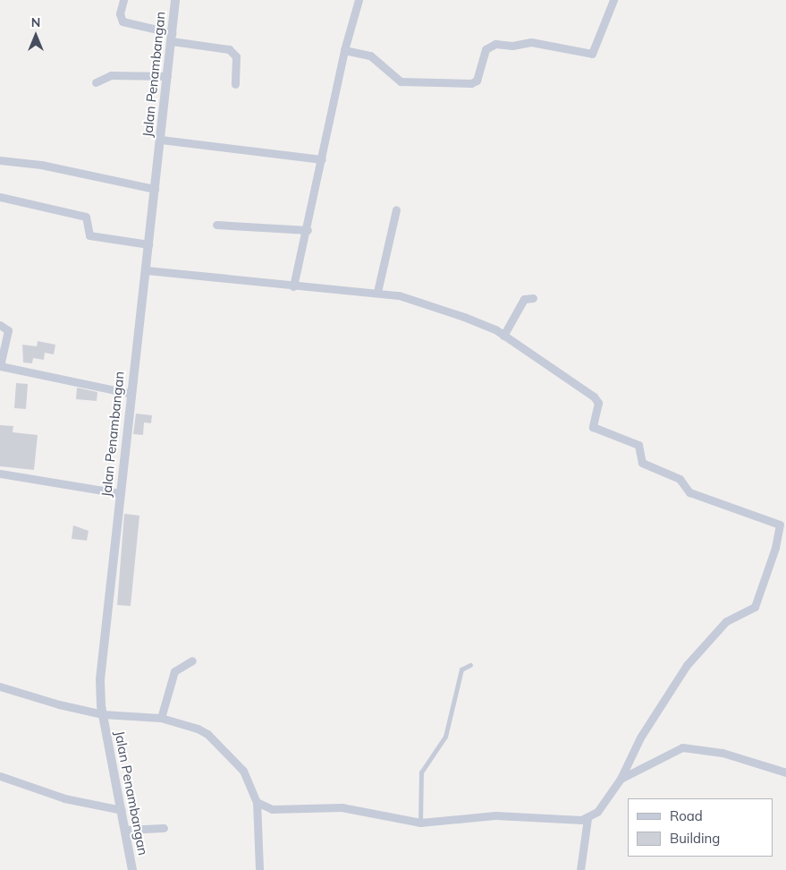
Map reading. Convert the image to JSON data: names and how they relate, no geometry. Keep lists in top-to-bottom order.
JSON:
{
  "streets": {
    "street": ["Jalan Penambangan"]
  },
  "legend": ["Road", "Building"],
  "north": "top"
}
